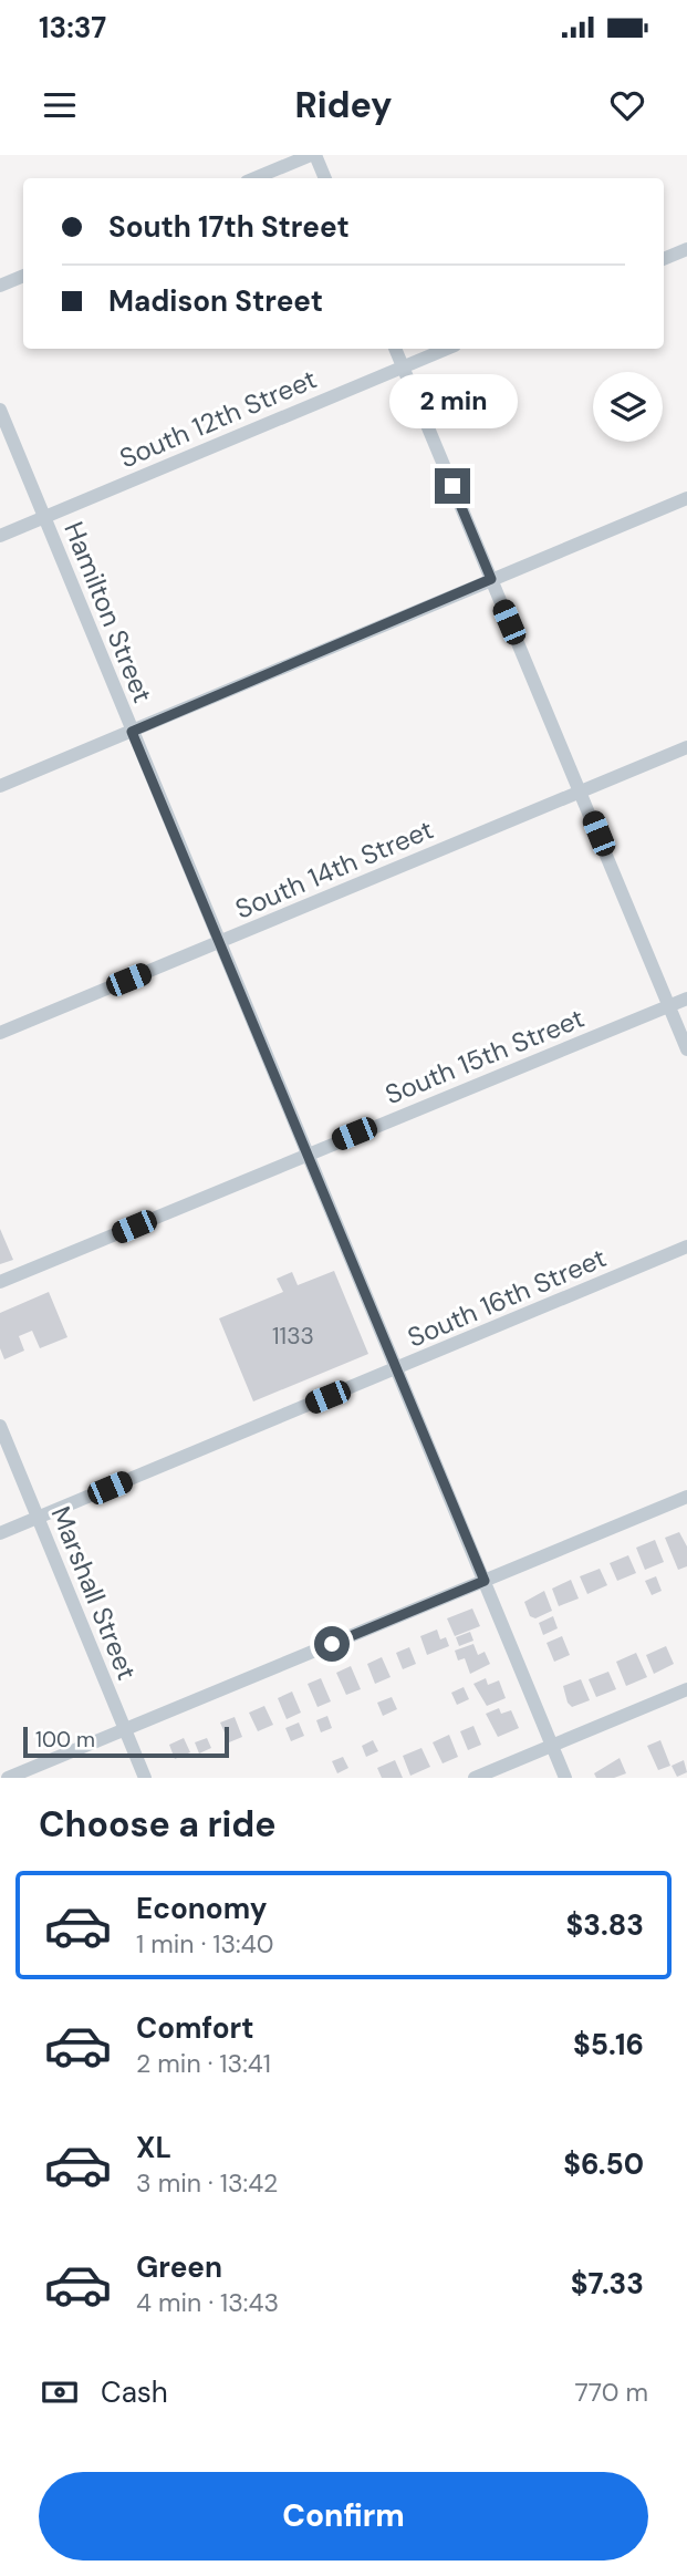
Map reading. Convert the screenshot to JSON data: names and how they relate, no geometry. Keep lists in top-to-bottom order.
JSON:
{
  "streets": {
    "street": [
      "South 12th Street",
      "Hamilton Street",
      "South 14th Street",
      "South 15th Street",
      "South 16th Street",
      "Marshall Street"
    ]
  },
  "crossings": [
    ["South 12th Street", "Hamilton Street"],
    ["Hamilton Street", "South 14th Street"],
    ["Hamilton Street", "South 15th Street"],
    ["Hamilton Street", "South 16th Street"],
    ["South 16th Street", "Marshall Street"]
  ],
  "house_numbers": ["1133"],
  "scale_bar": "100 m",
  "page": {
    "status": "13:37",
    "header": "Ridey",
    "banner": ["South 17th Street", "Madison Street"],
    "bubble": "2 min",
    "scale": "100 m",
    "heading": "Choose a ride",
    "list": [
      {
        "name": "Economy",
        "note": "1 min · 13:40",
        "value": "$3.83"
      },
      {
        "name": "Comfort",
        "note": "2 min · 13:41",
        "value": "$5.16"
      },
      {
        "name": "XL",
        "note": "3 min · 13:42",
        "value": "$6.50"
      },
      {
        "name": "Green",
        "note": "4 min · 13:43",
        "value": "$7.33"
      }
    ],
    "pay": ["Cash", "770 m"],
    "buttons": "Confirm"
  }
}
